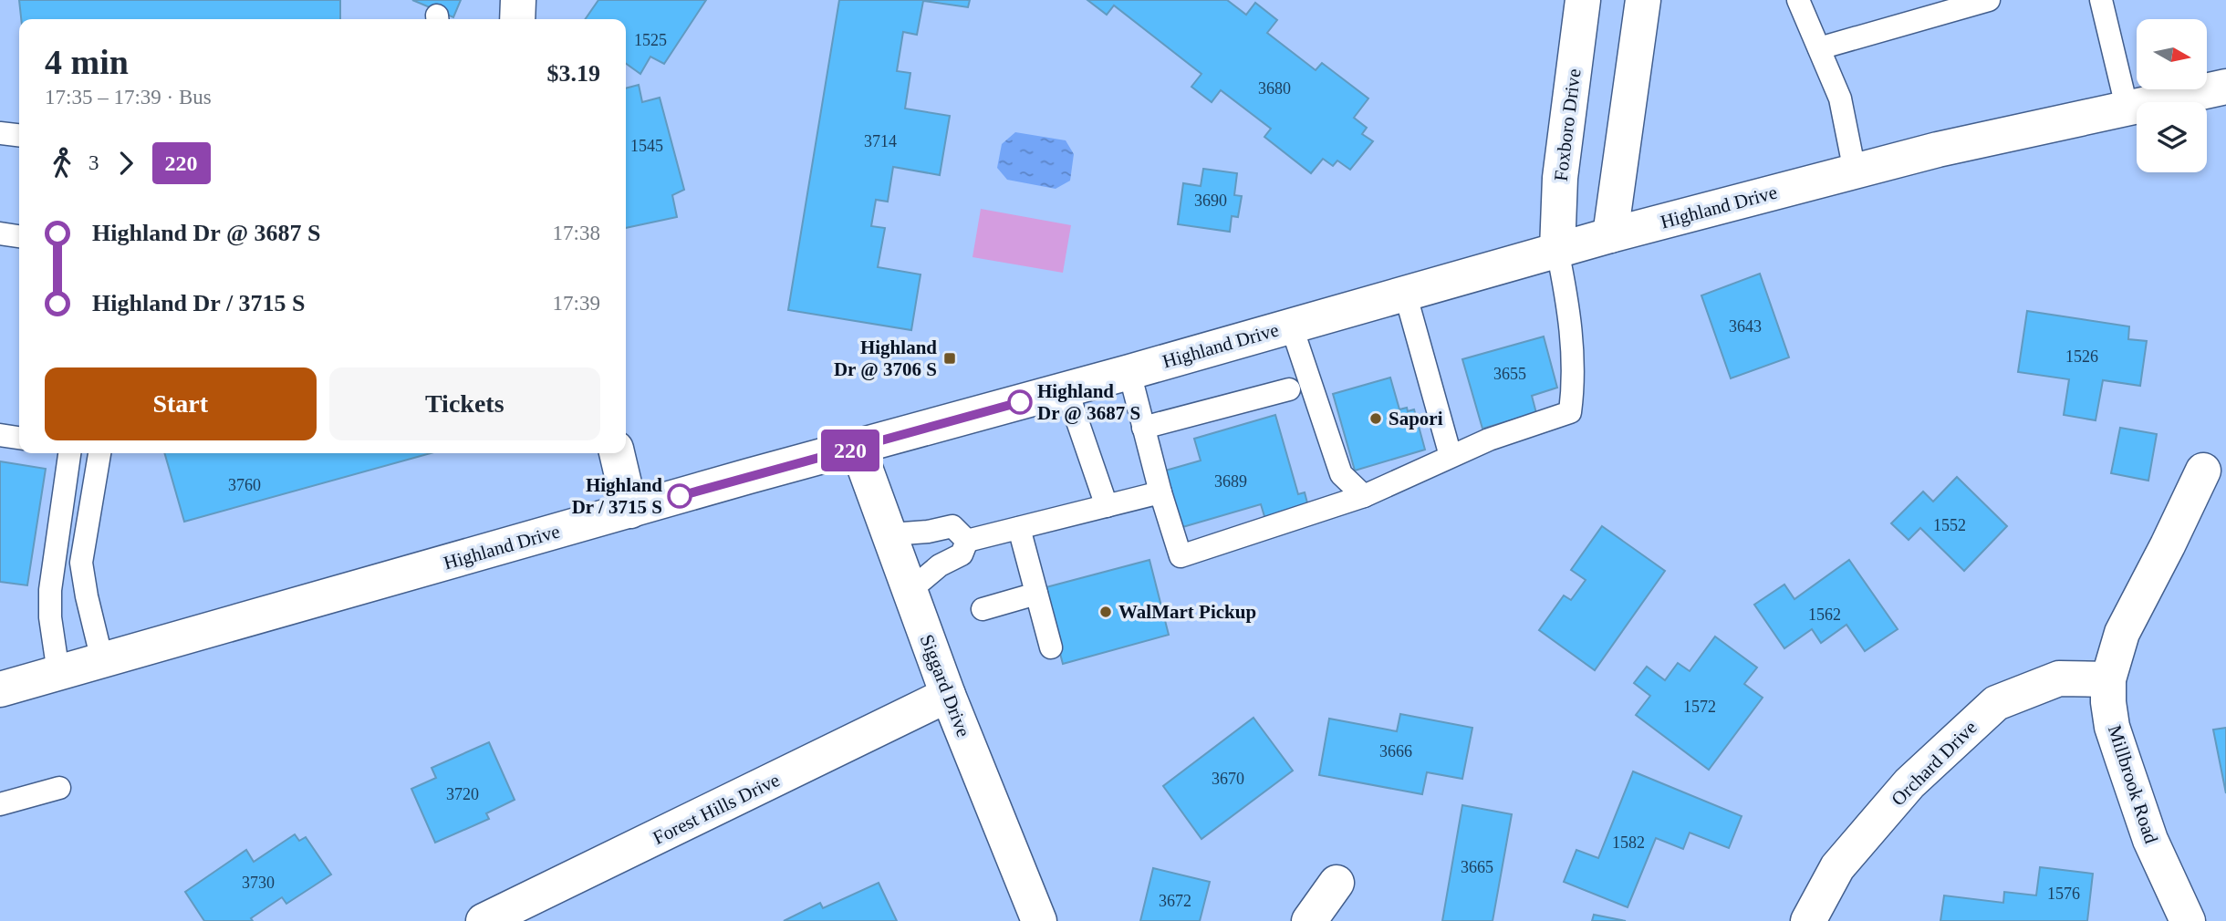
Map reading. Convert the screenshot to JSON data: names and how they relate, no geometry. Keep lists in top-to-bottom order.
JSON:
{
  "streets": {
    "street": [
      "Foxboro Drive",
      "Highland Drive",
      "Siggard Drive",
      "Orchard Drive",
      "Millbrook Road",
      "Forest Hills Drive"
    ]
  },
  "crossings": [
    ["Foxboro Drive", "Highland Drive"],
    ["Highland Drive", "Siggard Drive"],
    ["Siggard Drive", "Forest Hills Drive"],
    ["Orchard Drive", "Millbrook Road"]
  ],
  "places": {
    "transit": ["Highland Dr @ 3706 S"],
    "other": [
      "Highland Dr @ 3687 S",
      "Sapori",
      "Highland Dr / 3715 S",
      "WalMart Pickup"
    ]
  },
  "lines": ["bus line 220"],
  "house_numbers": [
    "1525",
    "3680",
    "3714",
    "1545",
    "3690",
    "3643",
    "1526",
    "3655",
    "3689",
    "3760",
    "1552",
    "1562",
    "1572",
    "3666",
    "3670",
    "3720",
    "1582",
    "3665",
    "3730",
    "1576",
    "3672"
  ],
  "north": "right",
  "page": {
    "on_map": "220",
    "heading": ["4 min", "17:35 – 17:39 · Bus", "$3.19"],
    "legs": ["3", "220"],
    "list": [
      {
        "name": "Highland Dr @ 3687 S",
        "value": "17:38"
      },
      {
        "name": "Highland Dr / 3715 S",
        "value": "17:39"
      }
    ],
    "buttons": ["Start", "Tickets"]
  }
}
